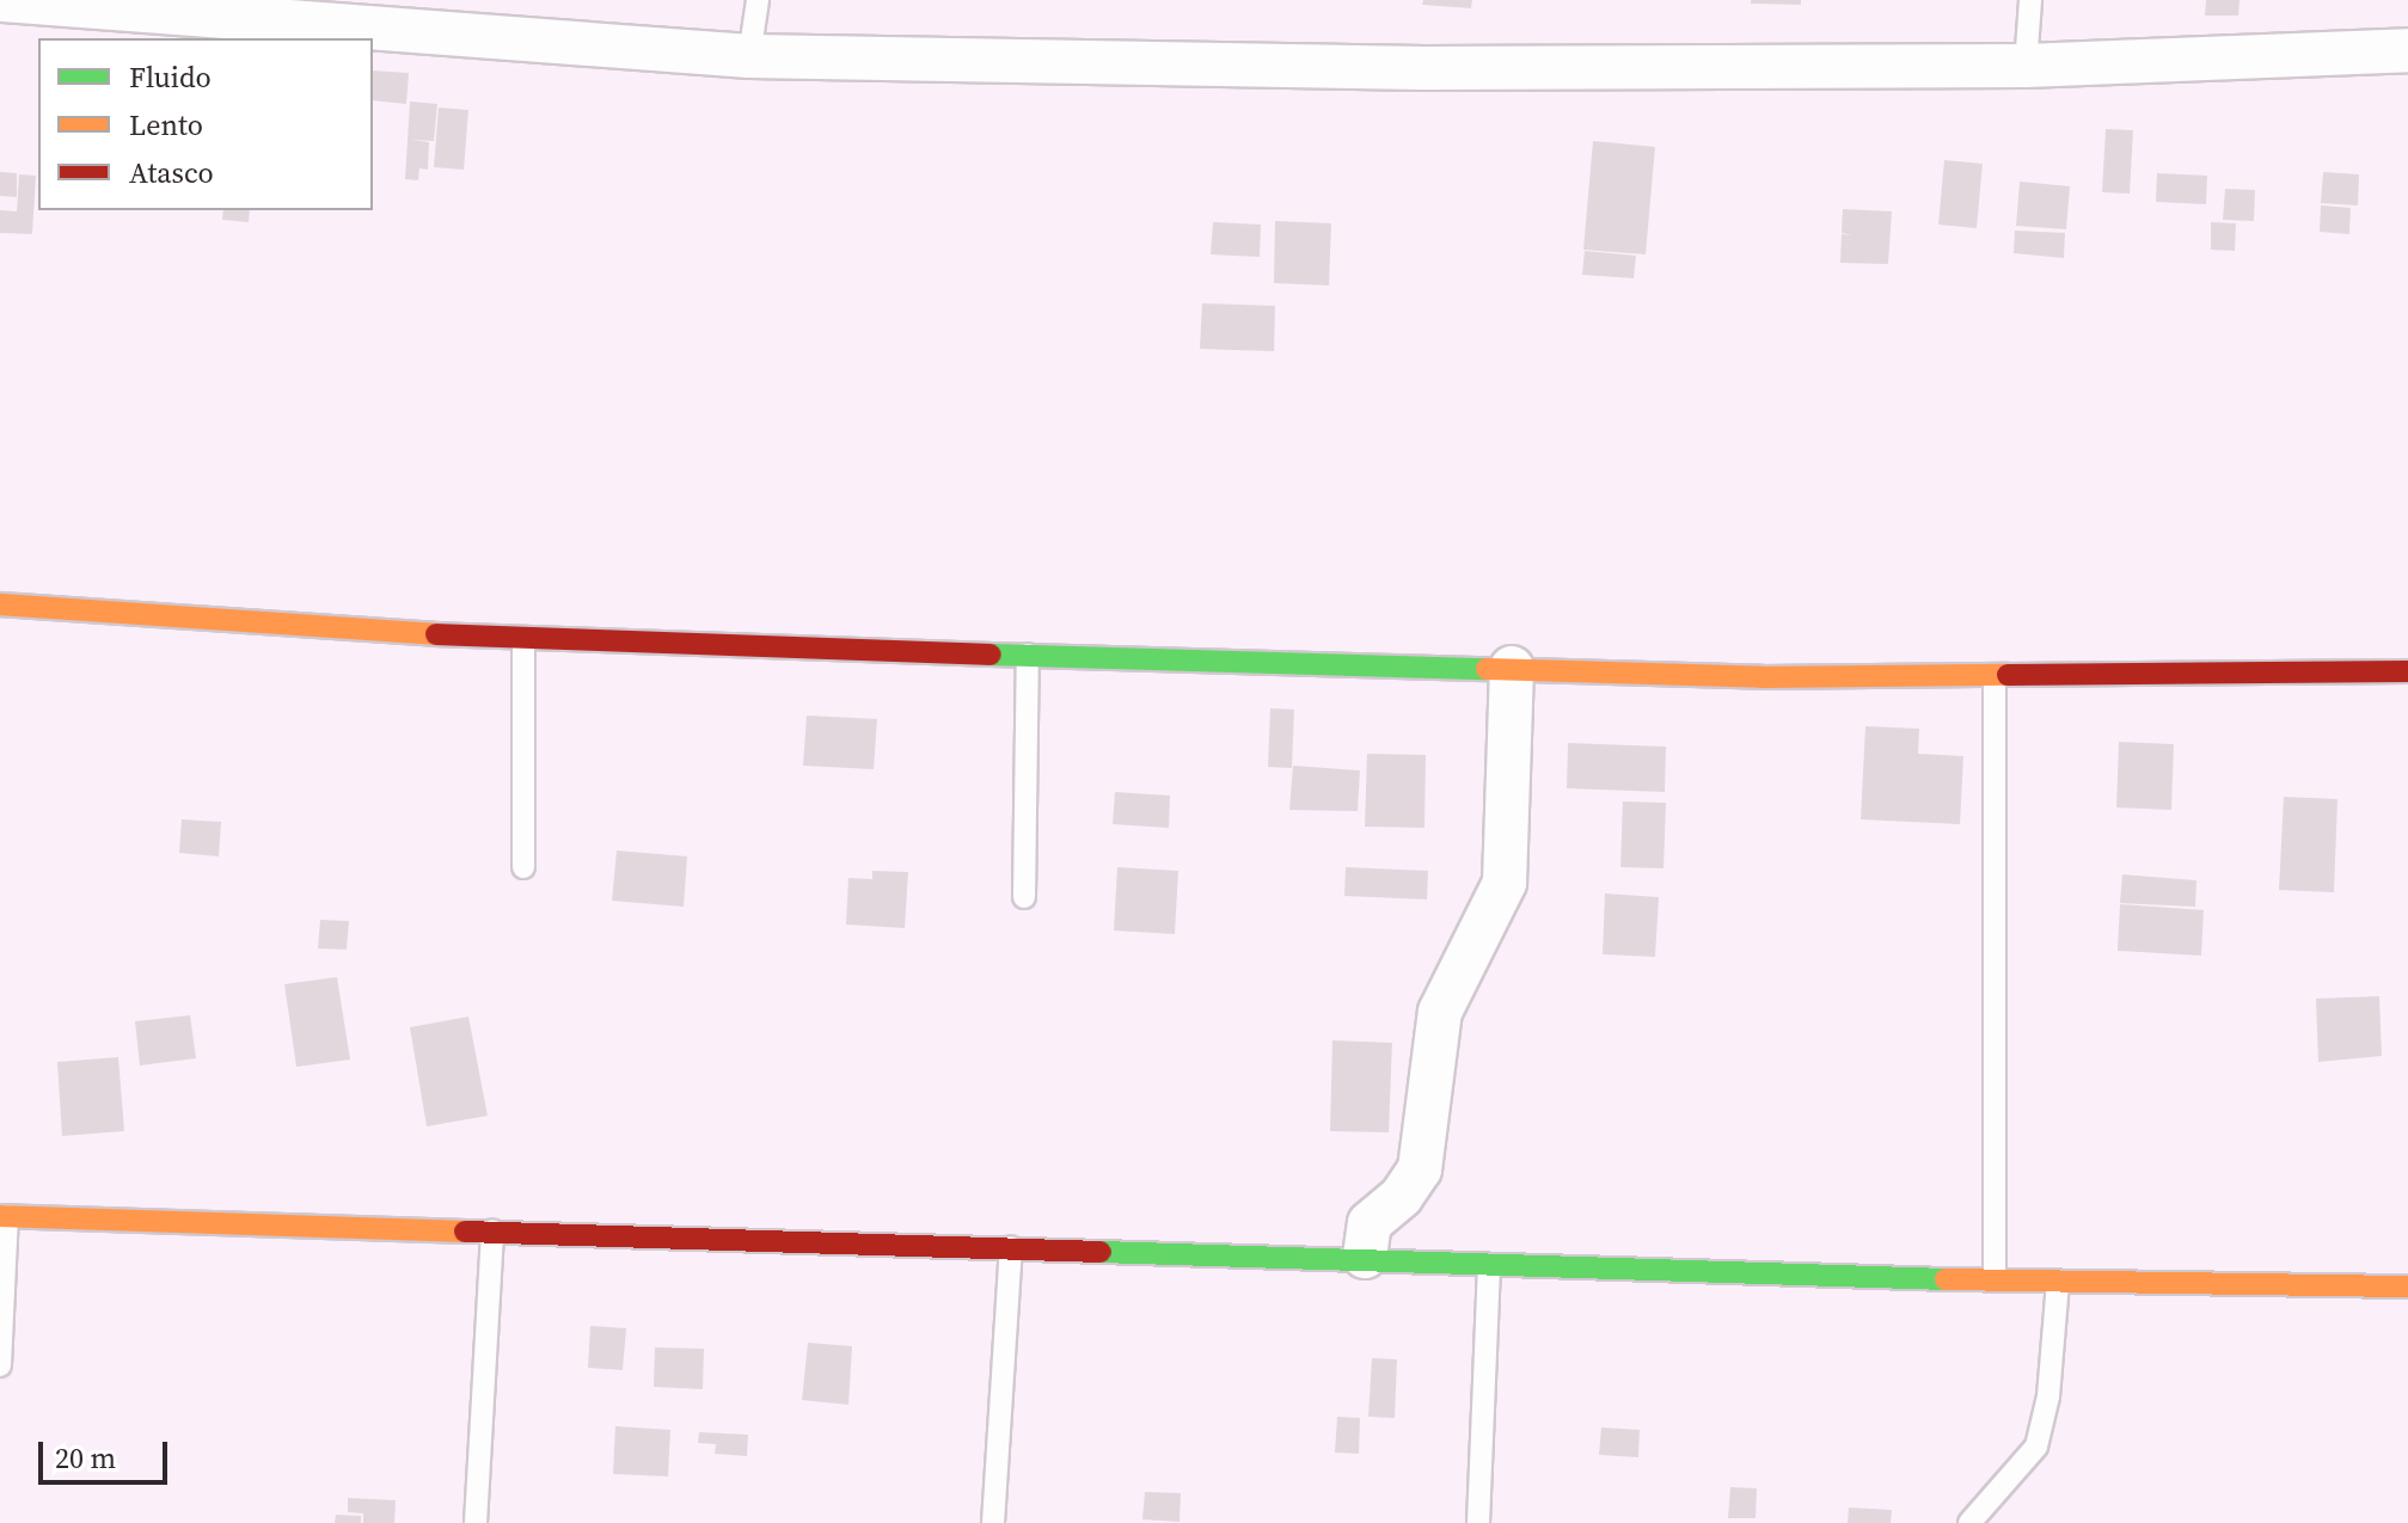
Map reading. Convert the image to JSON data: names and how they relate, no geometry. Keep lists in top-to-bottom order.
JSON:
{
  "legend": ["Fluido", "Lento", "Atasco"],
  "scale_bar": "20 m"
}
